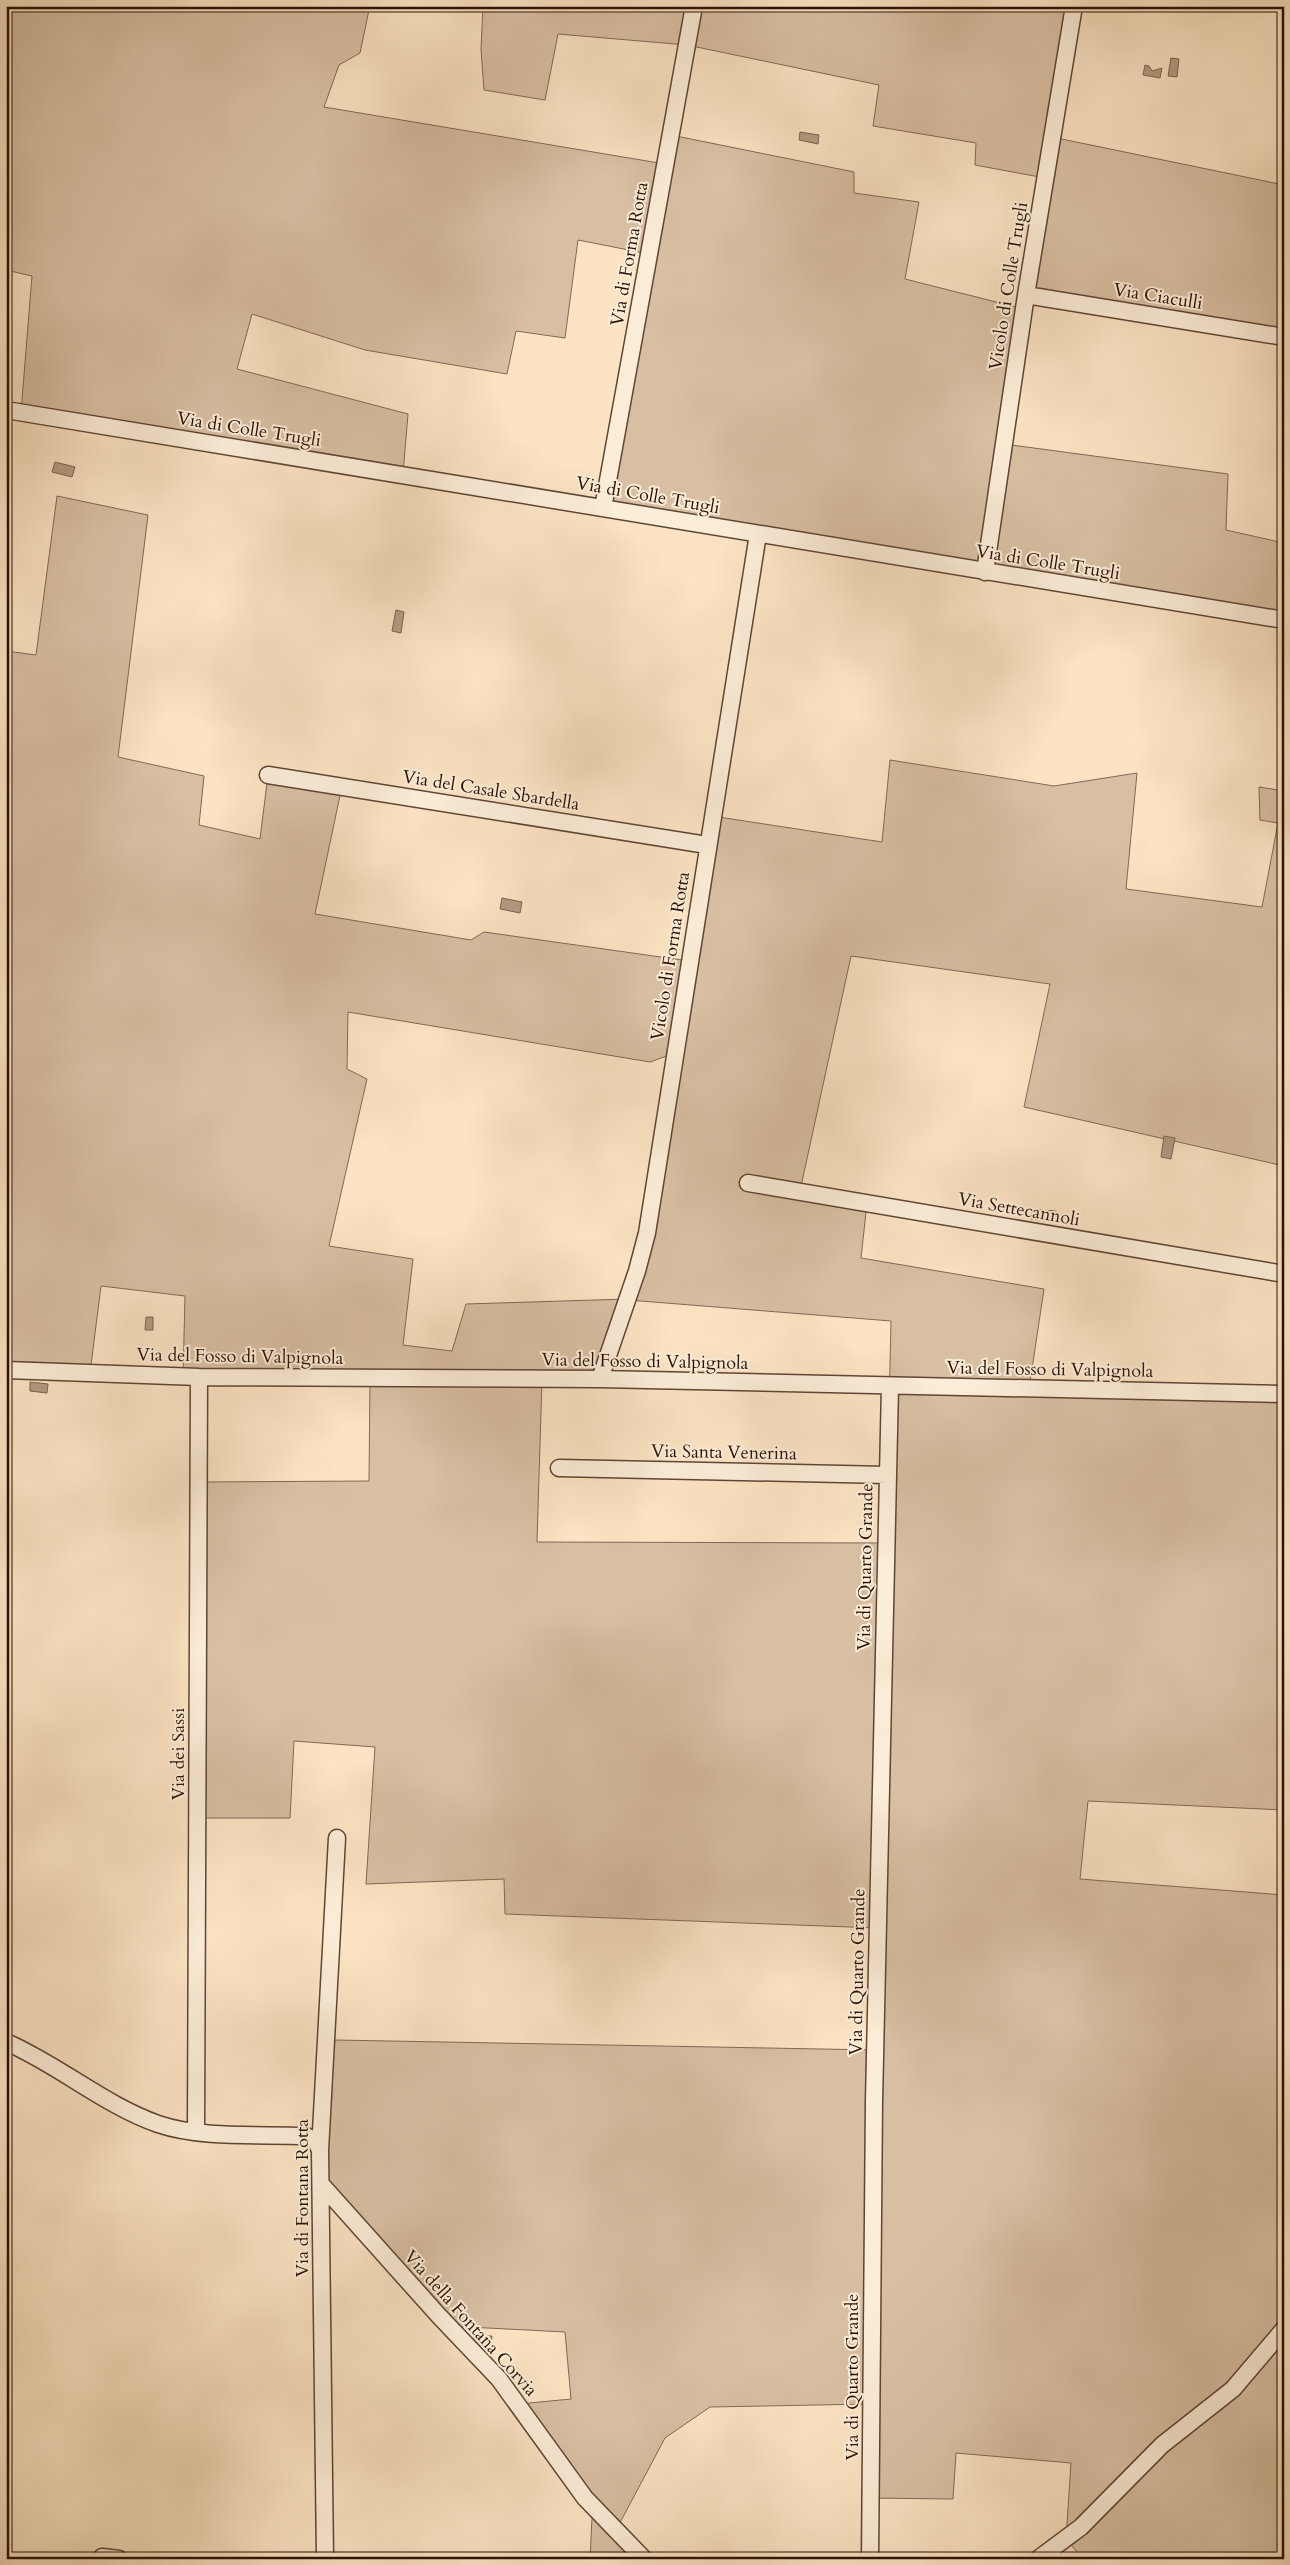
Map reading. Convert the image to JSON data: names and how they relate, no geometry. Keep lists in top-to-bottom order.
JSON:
{
  "streets": {
    "street": [
      "Via di Forma Rotta",
      "Vicolo di Colle Trugli",
      "Via Ciaculli",
      "Via di Colle Trugli",
      "Via del Casale Sbardella",
      "Vicolo di Forma Rotta",
      "Via Settecannoli",
      "Via del Fosso di Valpignola",
      "Via Santa Venerina",
      "Via di Quarto Grande",
      "Via dei Sassi",
      "Via di Fontana Rotta",
      "Via della Fontana Corvia"
    ]
  },
  "crossings": [
    ["Via di Forma Rotta", "Via di Colle Trugli"],
    ["Vicolo di Colle Trugli", "Via Ciaculli"],
    ["Vicolo di Colle Trugli", "Via di Colle Trugli"],
    ["Via di Colle Trugli", "Vicolo di Forma Rotta"],
    ["Via del Casale Sbardella", "Vicolo di Forma Rotta"],
    ["Vicolo di Forma Rotta", "Via del Fosso di Valpignola"],
    ["Via del Fosso di Valpignola", "Via di Quarto Grande"],
    ["Via del Fosso di Valpignola", "Via dei Sassi"],
    ["Via Santa Venerina", "Via di Quarto Grande"],
    ["Via di Fontana Rotta", "Via della Fontana Corvia"]
  ]
}
